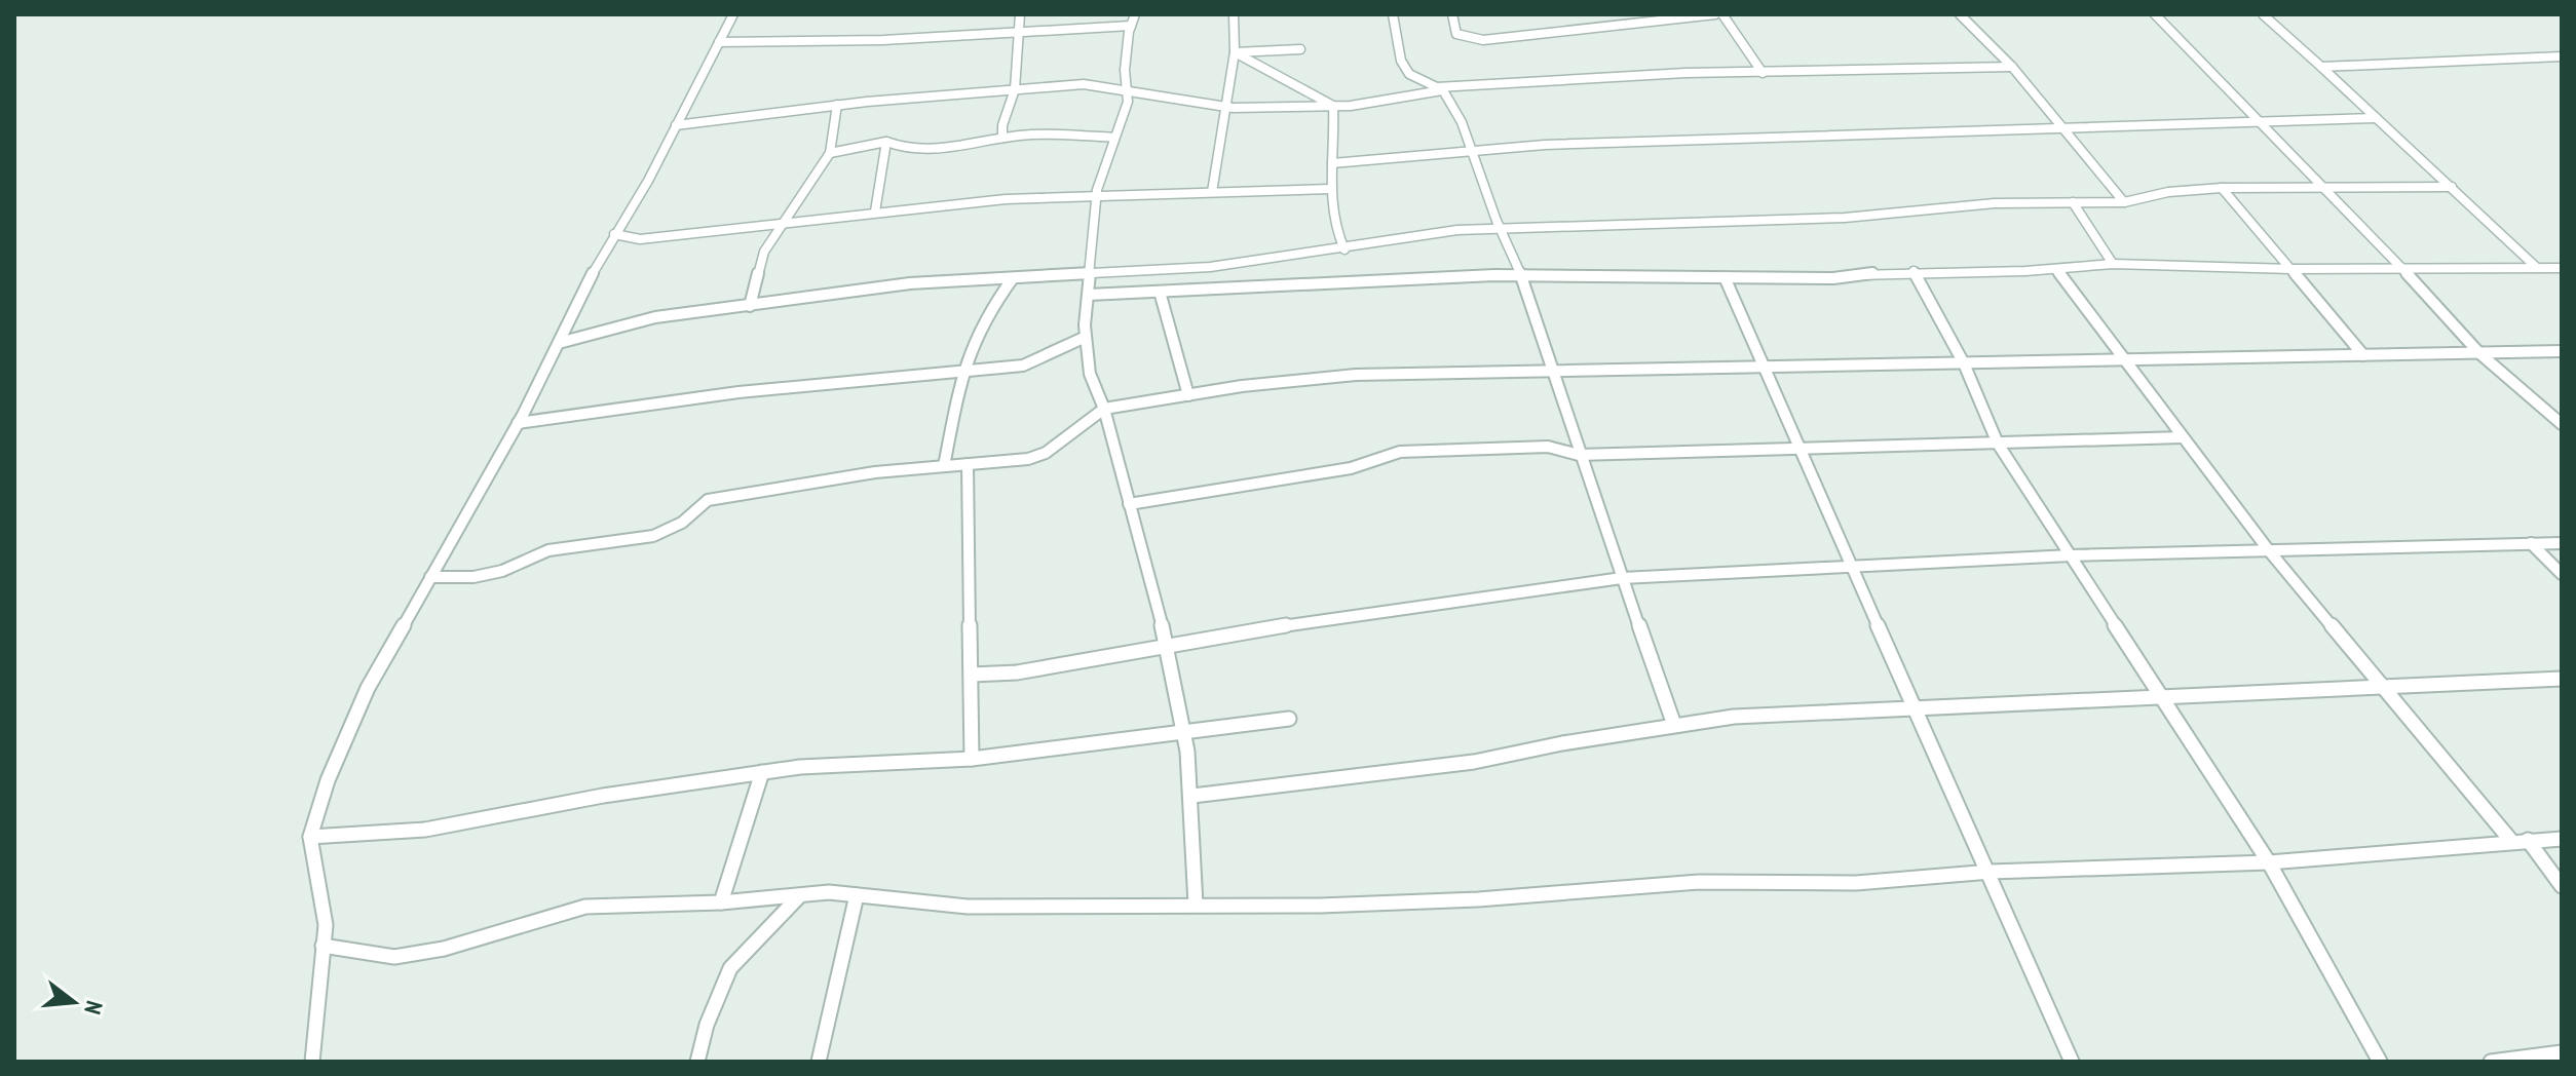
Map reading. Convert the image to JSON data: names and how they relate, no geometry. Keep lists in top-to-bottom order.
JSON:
{
  "north": "right"
}
